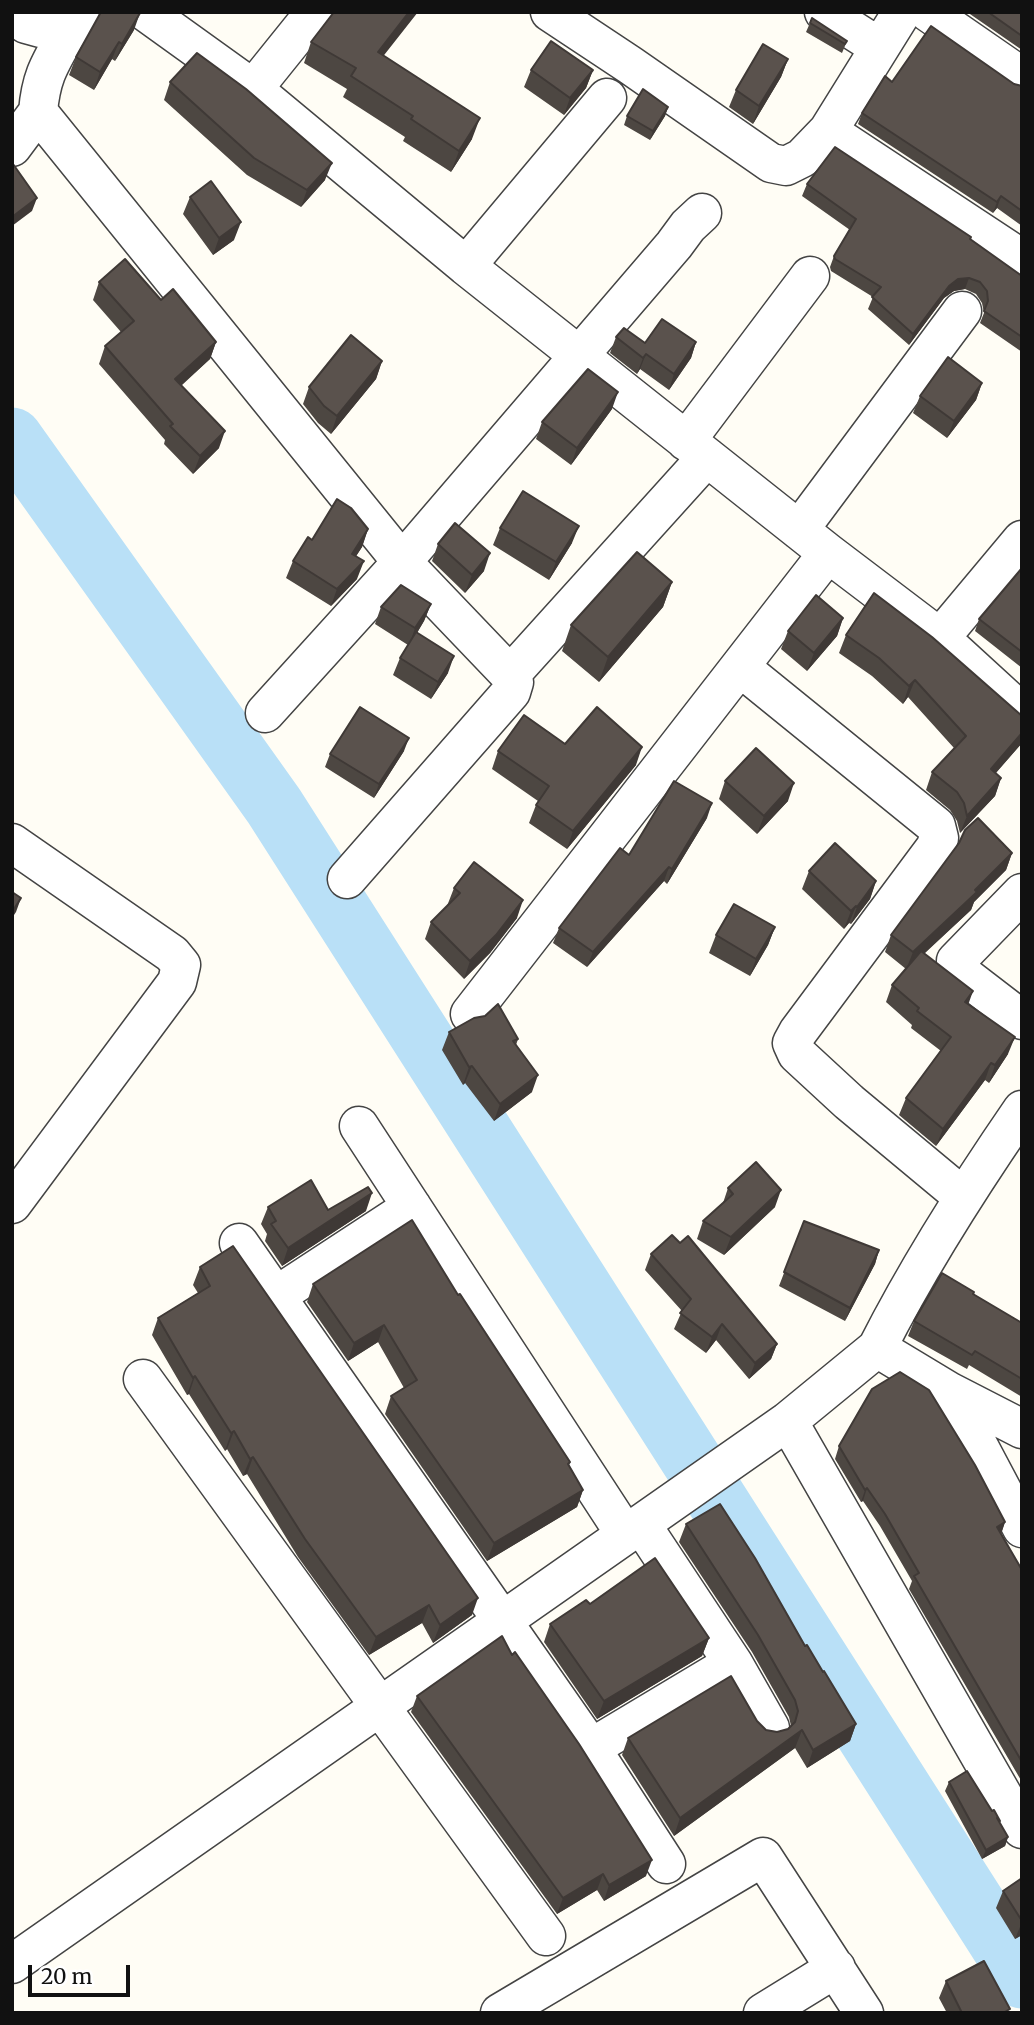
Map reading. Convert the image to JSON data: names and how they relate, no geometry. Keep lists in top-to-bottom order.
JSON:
{
  "scale_bar": "20 m"
}
